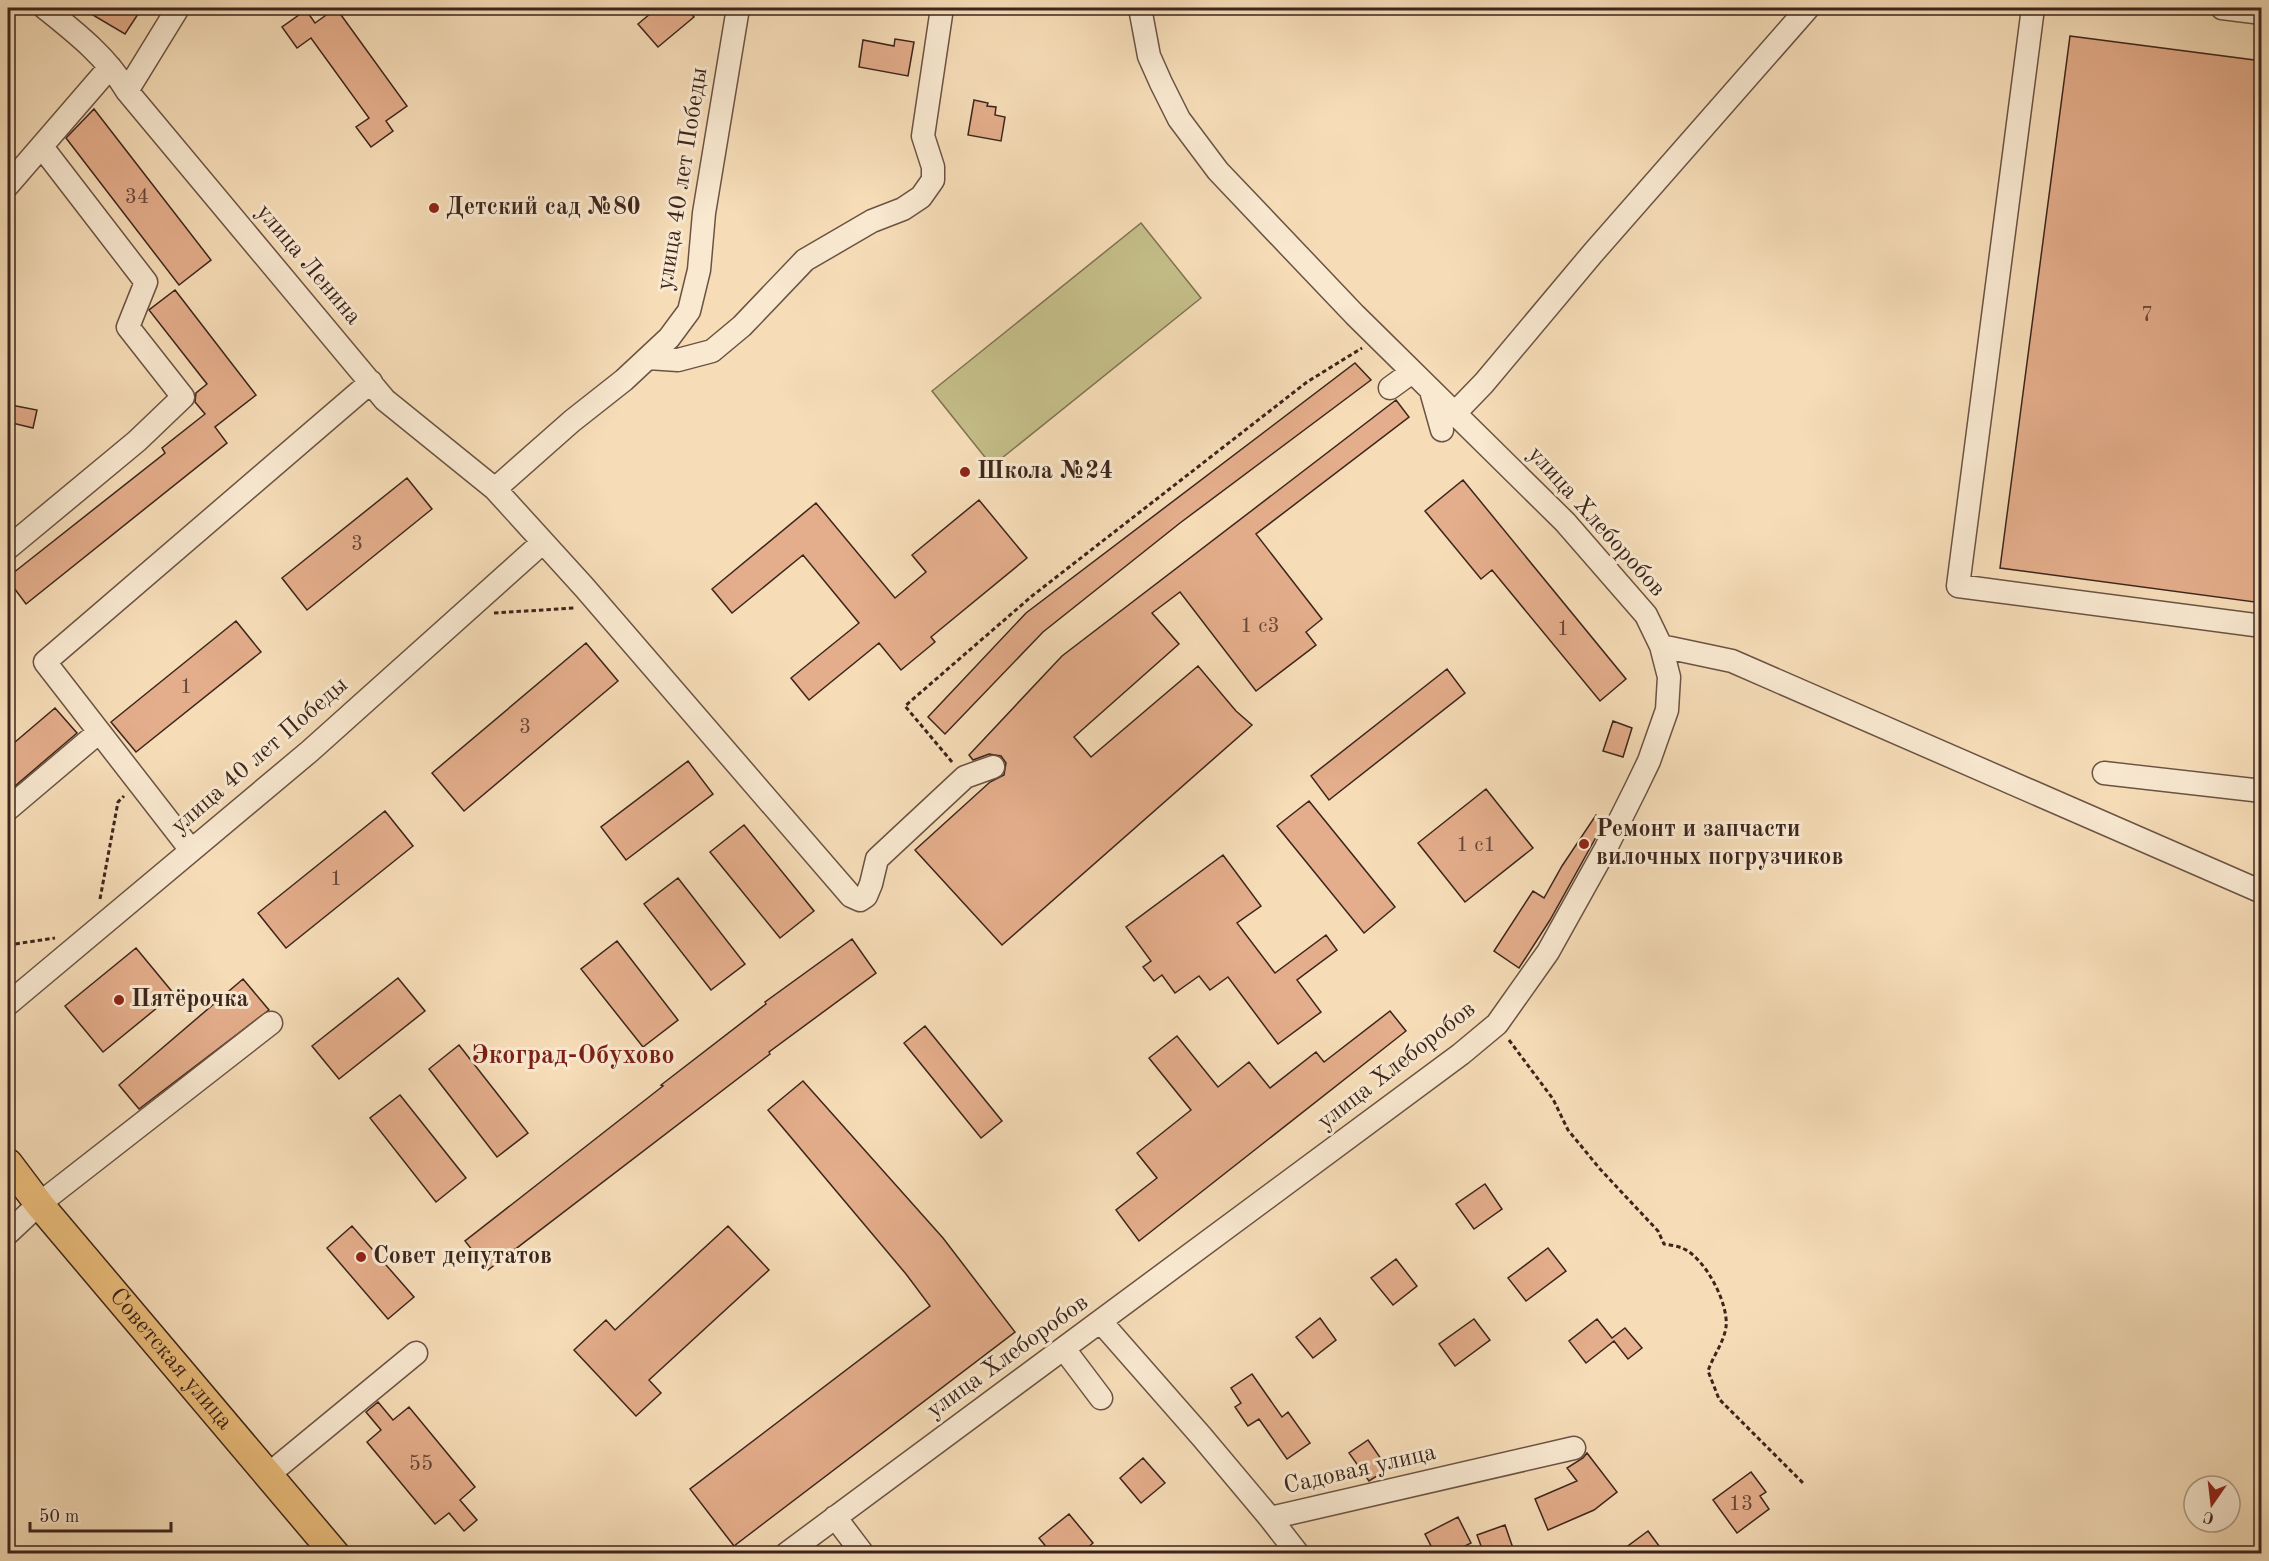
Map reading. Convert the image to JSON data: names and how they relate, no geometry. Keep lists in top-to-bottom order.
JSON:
{
  "streets": {
    "main road": ["Советская улица"],
    "street": [
      "улица 40 лет Победы",
      "улица Ленина",
      "улица Хлеборобов",
      "Садовая улица"
    ]
  },
  "crossings": [
    ["улица 40 лет Победы", "улица Ленина"],
    ["улица Хлеборобов", "Садовая улица"]
  ],
  "districts": ["Экоград-Обухово"],
  "places": [
    "Детский сад №80",
    "Школа №24",
    "Ремонт и запчасти вилочных погрузчиков",
    "Пятёрочка",
    "Совет депутатов"
  ],
  "house_numbers": [
    "34",
    "7",
    "3",
    "1 с3",
    "1",
    "1",
    "3",
    "1 с1",
    "1",
    "55",
    "13"
  ],
  "scale_bar": "50 m",
  "north": "bottom"
}
